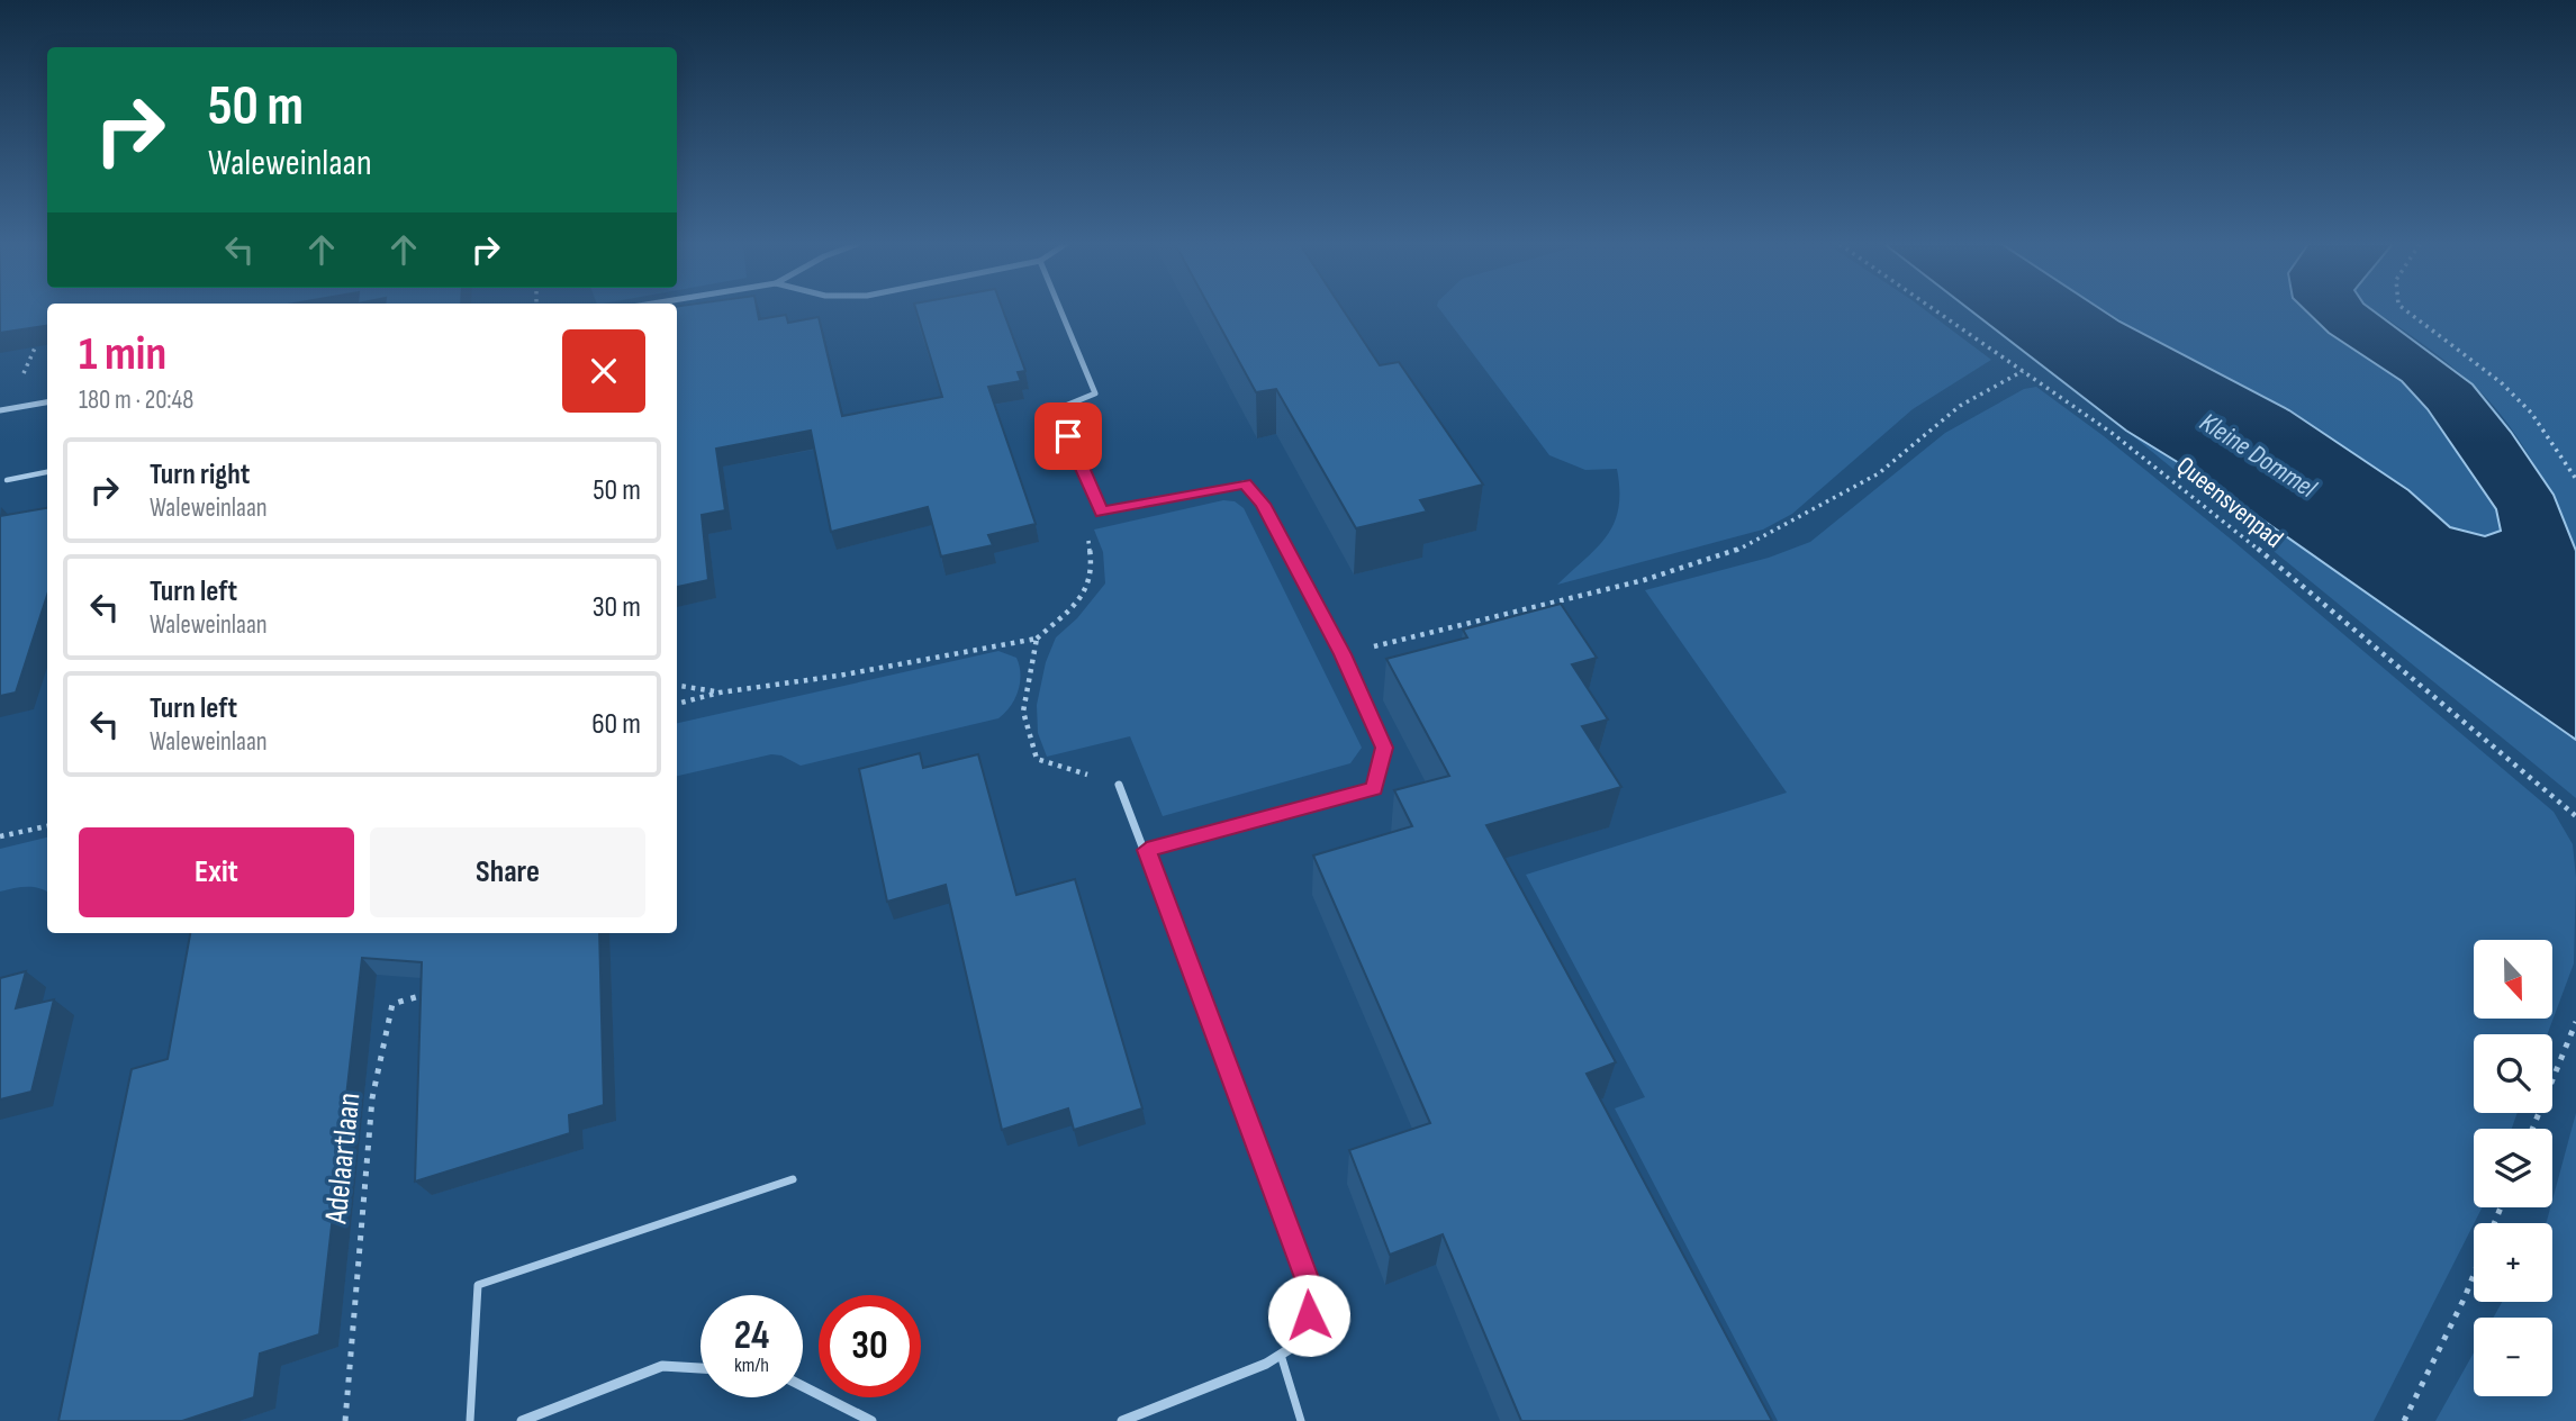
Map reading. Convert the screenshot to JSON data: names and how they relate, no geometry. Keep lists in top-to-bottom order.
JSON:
{
  "streets": {
    "path": ["Queensvenpad", "Adelaartlaan"]
  },
  "water": ["Kleine Dommel"],
  "north": "bottom",
  "page": {
    "turn": ["50 m", "Waleweinlaan"],
    "heading": ["1 min", "180 m · 20:48"],
    "list": [
      {
        "name": "Turn right",
        "note": "Waleweinlaan",
        "value": "50 m"
      },
      {
        "name": "Turn left",
        "note": "Waleweinlaan",
        "value": "30 m"
      },
      {
        "name": "Turn left",
        "note": "Waleweinlaan",
        "value": "60 m"
      }
    ],
    "buttons": ["Exit", "Share"],
    "map_buttons": ["+", "−"],
    "speed": "24 km/h",
    "limit": "30"
  }
}
